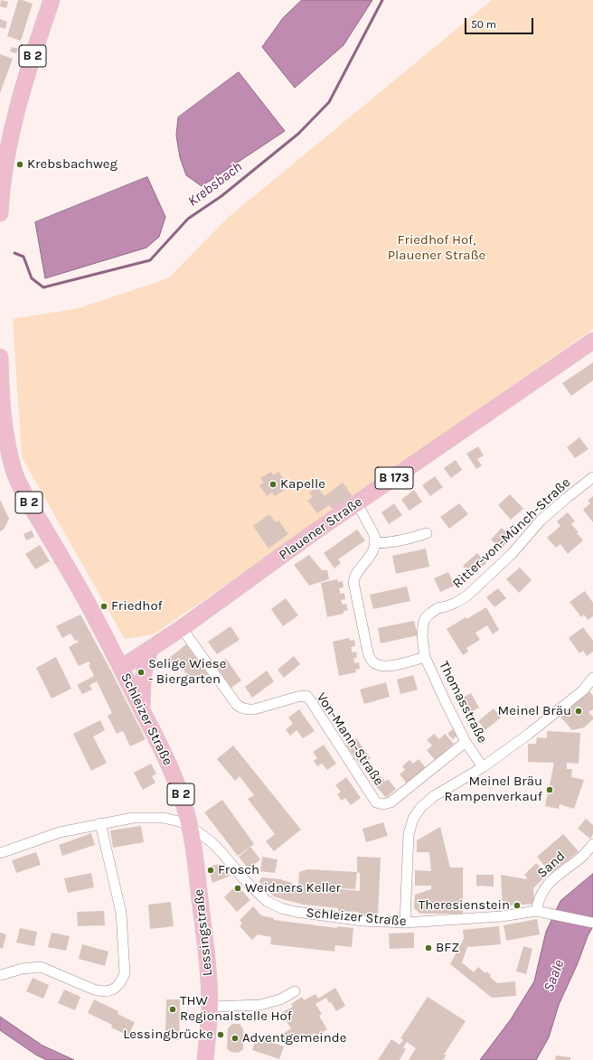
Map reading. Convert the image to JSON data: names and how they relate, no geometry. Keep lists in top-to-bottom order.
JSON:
{
  "streets": {
    "main road": [
      "B 2",
      "B 173",
      "Plauener Straße",
      "Schleizer Straße",
      "Lessingstraße"
    ],
    "street": [
      "Ritter-von-Münch-Straße",
      "Thomasstraße",
      "Von-Mann-Straße",
      "Sand"
    ]
  },
  "crossings": [
    ["Plauener Straße", "Schleizer Straße"],
    ["Plauener Straße", "Von-Mann-Straße"],
    ["Ritter-von-Münch-Straße", "Thomasstraße"],
    ["Thomasstraße", "Von-Mann-Straße"],
    ["Schleizer Straße", "Sand"],
    ["Schleizer Straße", "Lessingstraße"]
  ],
  "water": ["Krebsbach", "Saale"],
  "parks": ["Friedhof Hof, Plauener Straße"],
  "places": [
    "Krebsbachweg",
    "Kapelle",
    "Friedhof",
    "Selige Wiese - Biergarten",
    "Meinel Bräu",
    "Meinel Bräu Rampenverkauf",
    "Frosch",
    "Weidners Keller",
    "Theresienstein",
    "BFZ",
    "THW Regionalstelle Hof",
    "Lessingbrücke",
    "Adventgemeinde"
  ],
  "scale_bar": "50 m"
}
